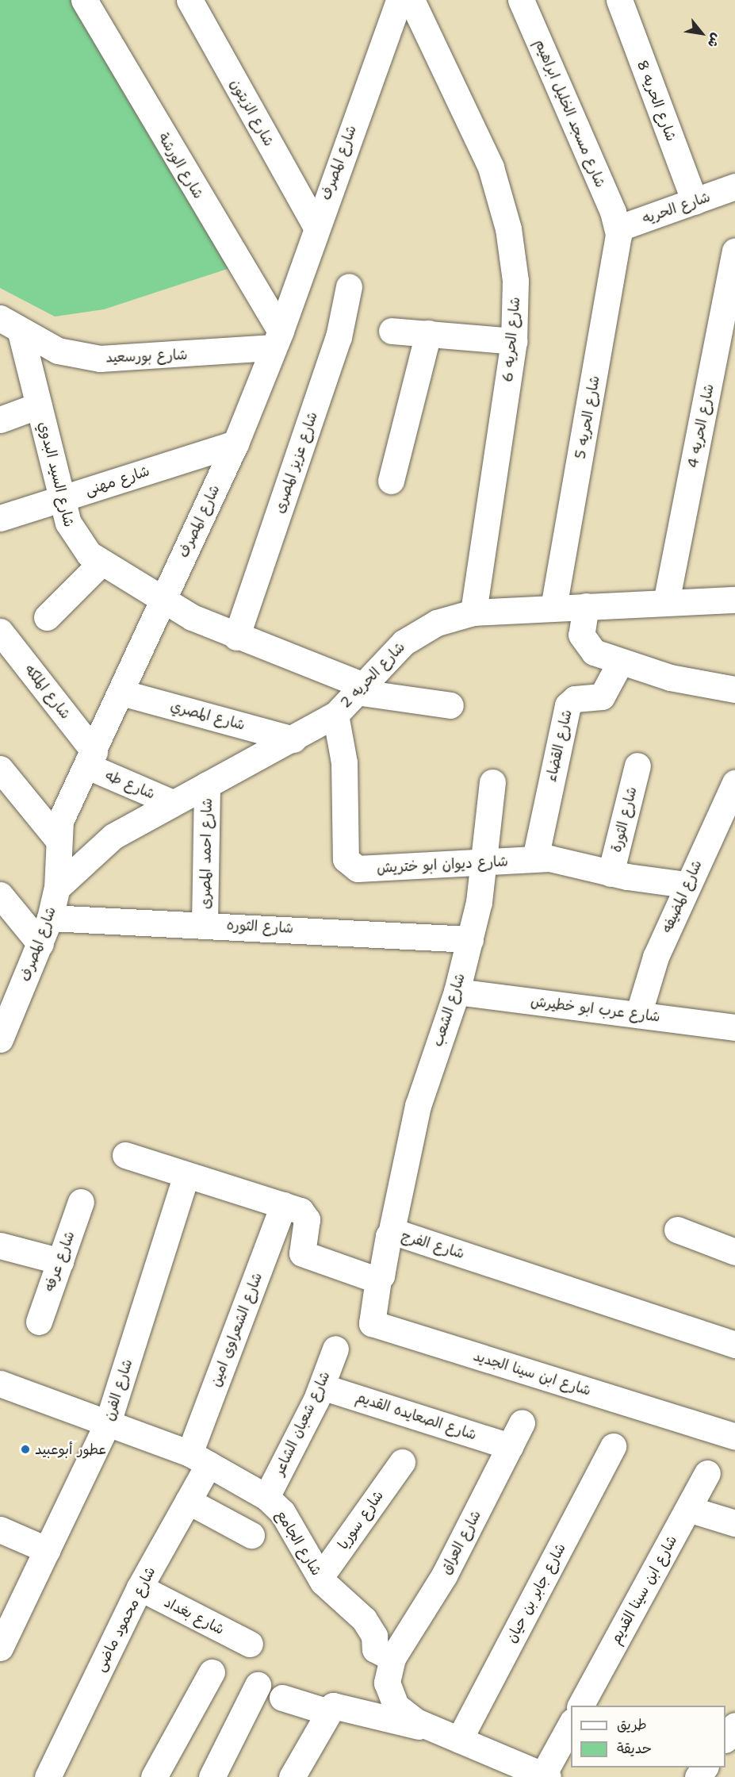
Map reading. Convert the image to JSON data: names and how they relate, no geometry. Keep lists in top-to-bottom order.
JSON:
{
  "streets": {
    "street": [
      "شارع الحريه 8",
      "شارع الزيتون",
      "شارع مسجد الخليل ابراهيم",
      "شارع المصرف",
      "شارع الورشة",
      "شارع الحريه",
      "شارع الحريه 6",
      "شارع بورسعيد",
      "شارع الحريه 5",
      "شارع الحريه 4",
      "شارع عزيز المصرى",
      "شارع السيد البدوي",
      "شارع مهنى",
      "شارع الحريه 2",
      "شارع الملكه",
      "شارع المصري",
      "شارع القضاء",
      "شارع طه",
      "شارع الثورة",
      "شارع احمد المصرى",
      "شارع ديوان ابو ختريش",
      "شارع المضيفه",
      "شارع الثوره",
      "شارع عرب ابو خطيرش",
      "شارع الشعب",
      "شارع الفرج",
      "شارع عرفه",
      "شارع الشعراوى امين",
      "شارع ابن سينا الجديد",
      "شارع الفرن",
      "شارع الصعايده القديم",
      "شارع شعبان الشاعر",
      "شارع سوريا",
      "شارع العراق",
      "شارع الجامع",
      "شارع ابن سينا القديم",
      "شارع جابر بن حيان",
      "شارع بغداد",
      "شارع محمود ماضى"
    ]
  },
  "crossings": [
    ["شارع الحريه 8", "شارع الحريه"],
    ["شارع الزيتون", "شارع المصرف"],
    ["شارع مسجد الخليل ابراهيم", "شارع الحريه"],
    ["شارع مسجد الخليل ابراهيم", "شارع الحريه 5"],
    ["شارع المصرف", "شارع الورشة"],
    ["شارع المصرف", "شارع بورسعيد"],
    ["شارع المصرف", "شارع السيد البدوي"],
    ["شارع المصرف", "شارع مهنى"],
    ["شارع المصرف", "شارع الحريه 2"],
    ["شارع المصرف", "شارع الملكه"],
    ["شارع المصرف", "شارع المصري"],
    ["شارع المصرف", "شارع طه"],
    ["شارع المصرف", "شارع الثوره"],
    ["شارع الورشة", "شارع بورسعيد"],
    ["شارع الحريه", "شارع الحريه 5"],
    ["شارع الحريه 6", "شارع الحريه 2"],
    ["شارع بورسعيد", "شارع السيد البدوي"],
    ["شارع الحريه 5", "شارع الحريه 2"],
    ["شارع الحريه 4", "شارع الحريه 2"],
    ["شارع عزيز المصرى", "شارع السيد البدوي"],
    ["شارع السيد البدوي", "شارع مهنى"],
    ["شارع السيد البدوي", "شارع الحريه 2"],
    ["شارع الحريه 2", "شارع المصري"],
    ["شارع الحريه 2", "شارع طه"],
    ["شارع الحريه 2", "شارع احمد المصرى"],
    ["شارع الحريه 2", "شارع ديوان ابو ختريش"],
    ["شارع الملكه", "شارع طه"],
    ["شارع القضاء", "شارع ديوان ابو ختريش"],
    ["شارع الثورة", "شارع ديوان ابو ختريش"],
    ["شارع احمد المصرى", "شارع الثوره"],
    ["شارع ديوان ابو ختريش", "شارع المضيفه"],
    ["شارع ديوان ابو ختريش", "شارع الشعب"],
    ["شارع المضيفه", "شارع عرب ابو خطيرش"],
    ["شارع الثوره", "شارع الشعب"],
    ["شارع عرب ابو خطيرش", "شارع الشعب"],
    ["شارع الشعب", "شارع الفرج"],
    ["شارع الفرج", "شارع ابن سينا الجديد"],
    ["شارع الشعراوى امين", "شارع الجامع"],
    ["شارع الشعراوى امين", "شارع محمود ماضى"],
    ["شارع الفرن", "شارع الجامع"],
    ["شارع الصعايده القديم", "شارع شعبان الشاعر"],
    ["شارع الصعايده القديم", "شارع العراق"],
    ["شارع شعبان الشاعر", "شارع الجامع"],
    ["شارع سوريا", "شارع الجامع"],
    ["شارع العراق", "شارع الجامع"],
    ["شارع الجامع", "شارع محمود ماضى"],
    ["شارع بغداد", "شارع محمود ماضى"]
  ],
  "places": ["عطور أبوعبيد"],
  "legend": ["طريق", "حديقة"],
  "north": "bottom right"
}
